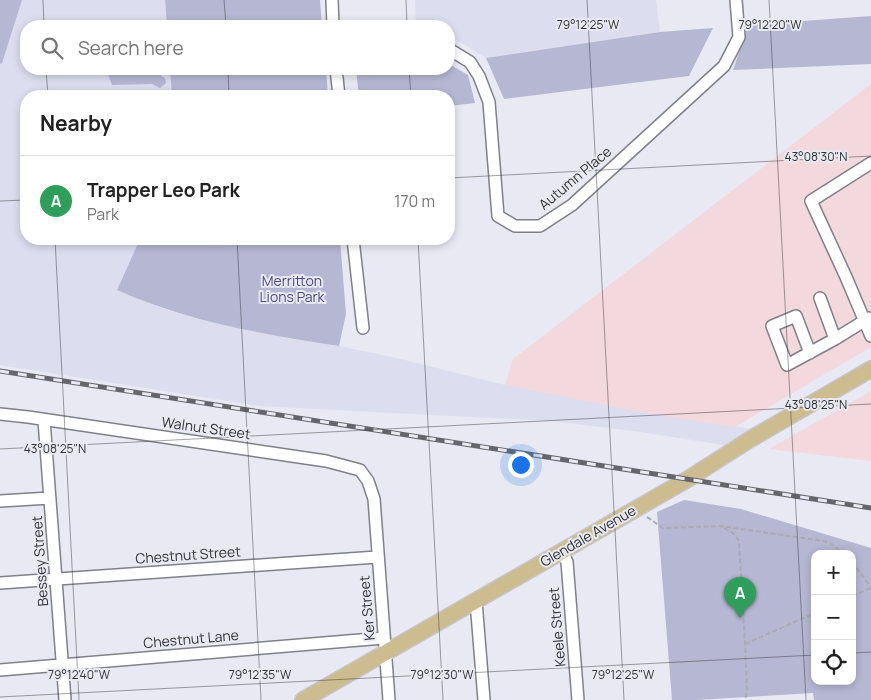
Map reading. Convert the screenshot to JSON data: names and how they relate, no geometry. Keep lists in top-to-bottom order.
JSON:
{
  "streets": {
    "main road": ["Glendale Avenue"],
    "street": [
      "Autumn Place",
      "Walnut Street",
      "Chestnut Street",
      "Bessey Street",
      "Ker Street",
      "Keele Street",
      "Chestnut Lane"
    ]
  },
  "crossings": [
    ["Walnut Street", "Bessey Street"],
    ["Walnut Street", "Ker Street"],
    ["Glendale Avenue", "Ker Street"],
    ["Glendale Avenue", "Keele Street"],
    ["Glendale Avenue", "Chestnut Lane"],
    ["Chestnut Street", "Bessey Street"],
    ["Chestnut Street", "Ker Street"],
    ["Bessey Street", "Chestnut Lane"],
    ["Ker Street", "Chestnut Lane"]
  ],
  "parks": ["Merritton Lions Park"],
  "page": {
    "search": "Search here",
    "heading": "Nearby",
    "list": [
      {
        "mark": "A",
        "name": "Trapper Leo Park",
        "note": "Park",
        "value": "170 m"
      }
    ],
    "map_buttons": ["+", "−"],
    "pins": "A"
  },
  "coordinates": [
    "79°12'25\"W",
    "79°12'20\"W",
    "43°08'30\"N",
    "43°08'25\"N",
    "79°12'40\"W",
    "79°12'35\"W",
    "79°12'30\"W"
  ]
}
